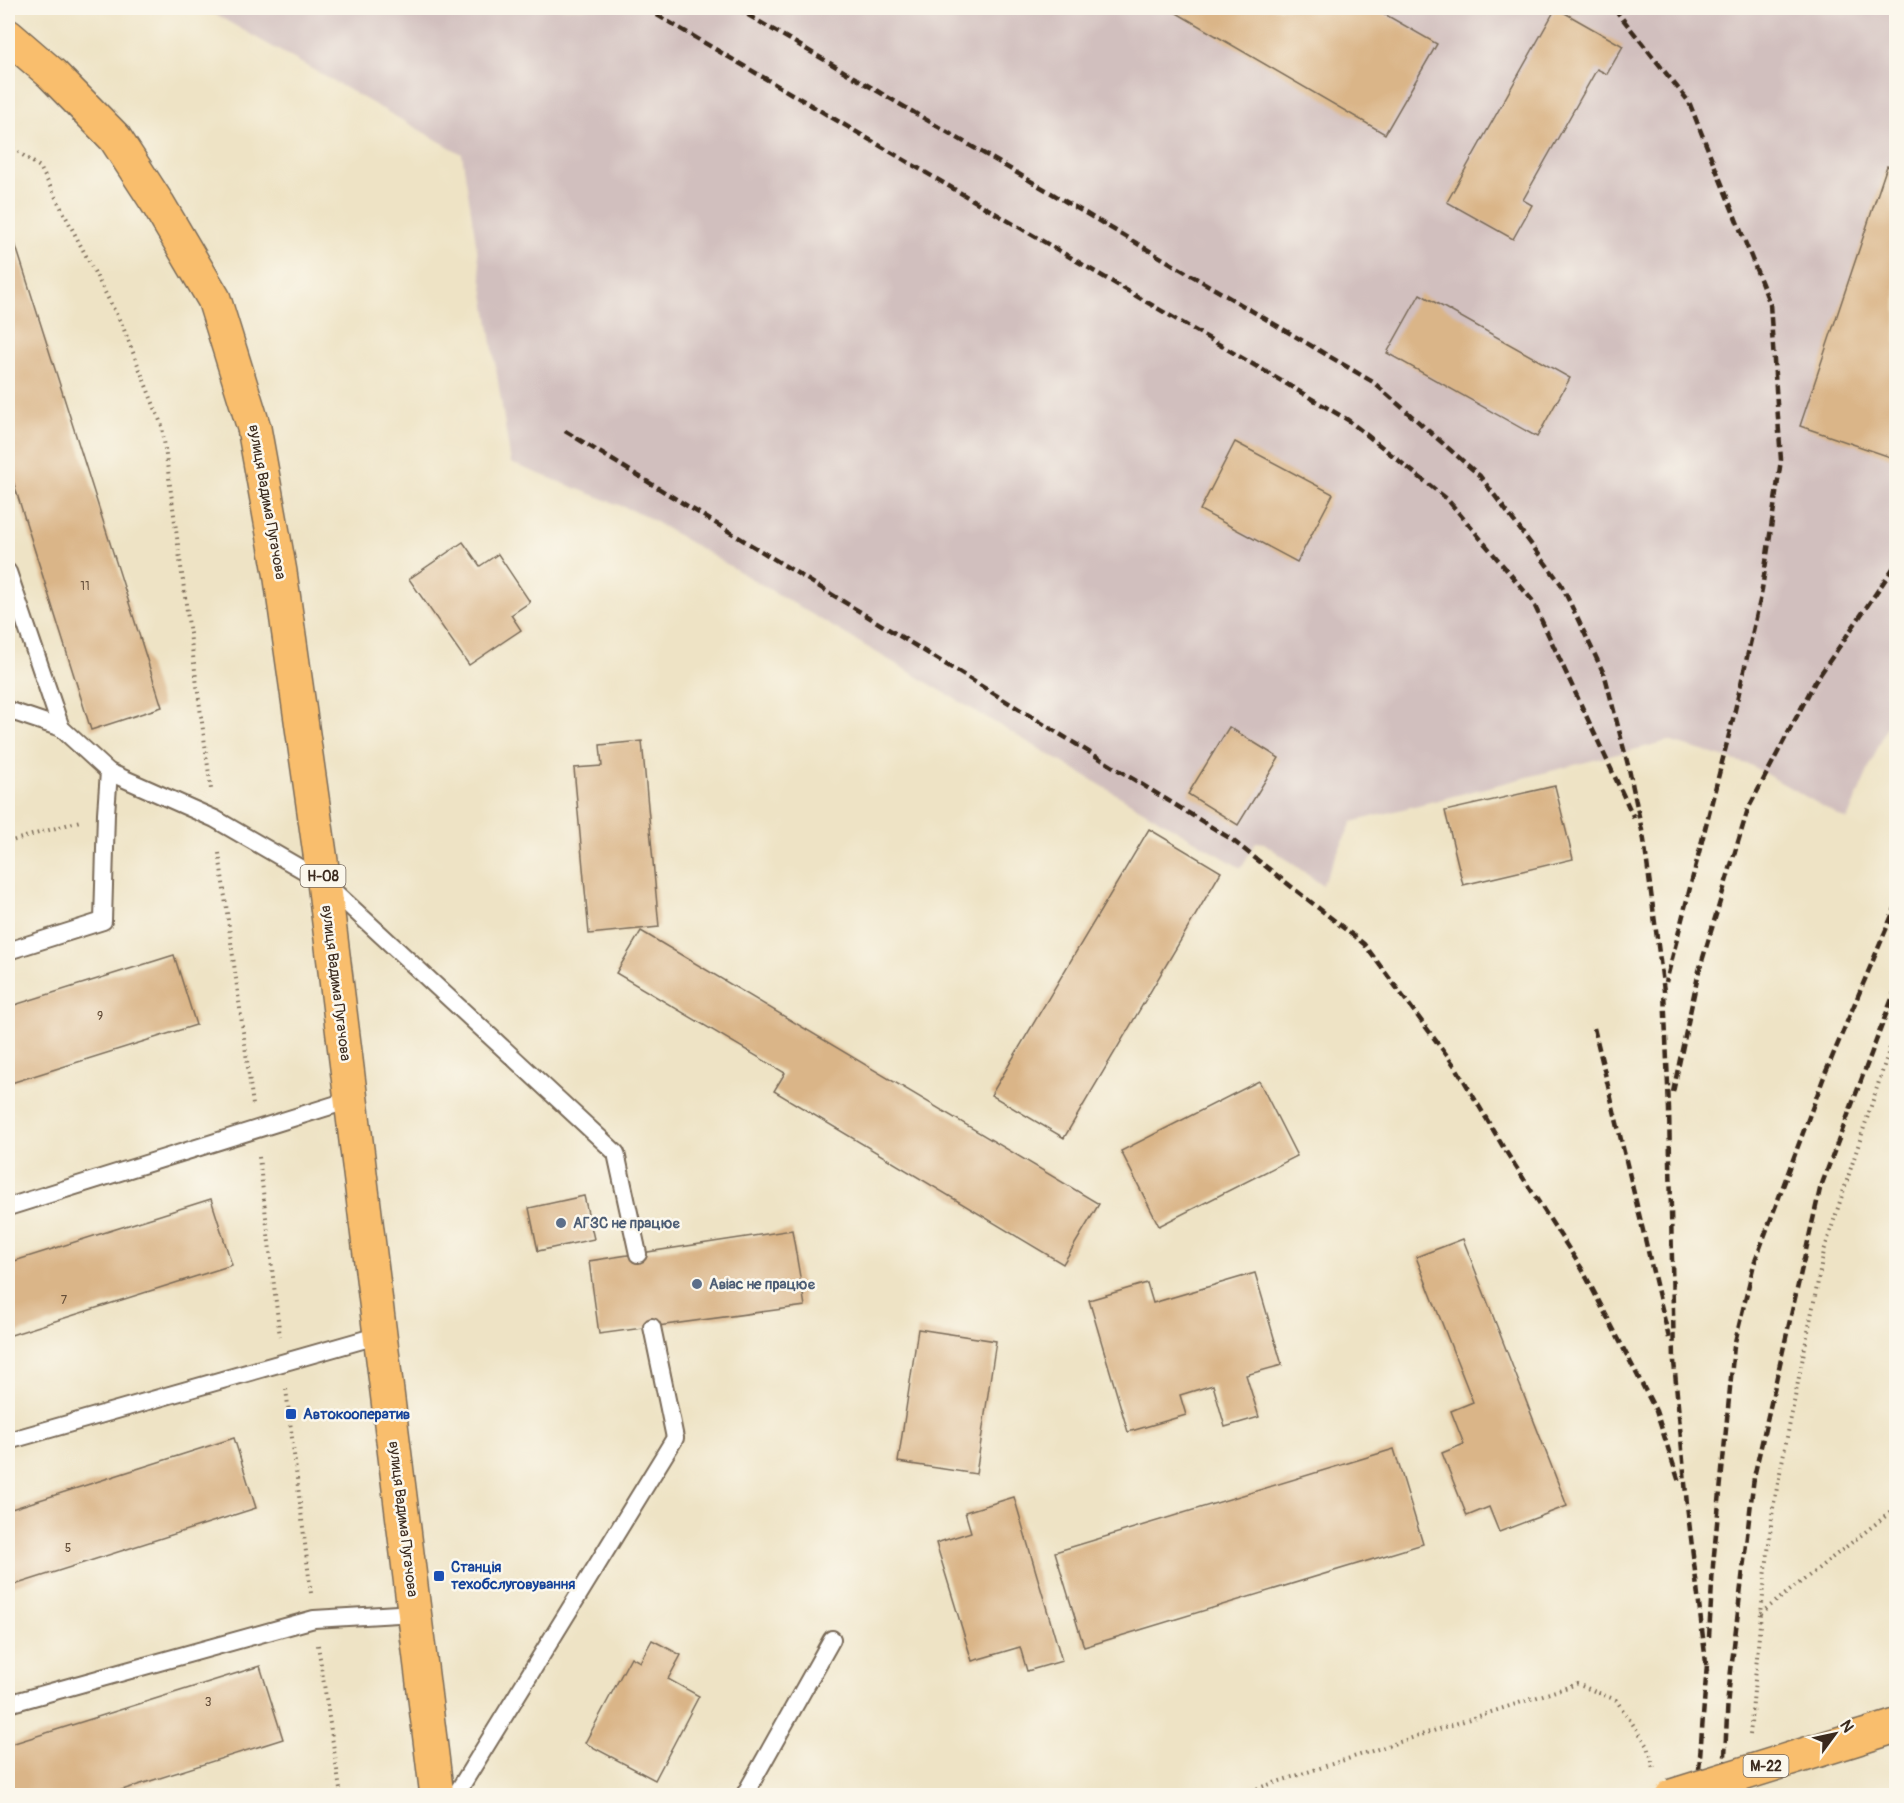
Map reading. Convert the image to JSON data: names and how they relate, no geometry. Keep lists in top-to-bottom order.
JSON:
{
  "streets": {
    "main road": ["вулиця Вадима Пугачова", "Н-08", "М-22"]
  },
  "places": {
    "other": ["АГЗС не працює", "Авіас не працює"],
    "transit": ["Автокооператив", "Станція техобслуговування"]
  },
  "house_numbers": [
    "11",
    "9",
    "7",
    "5",
    "3"
  ],
  "north": "top right"
}
